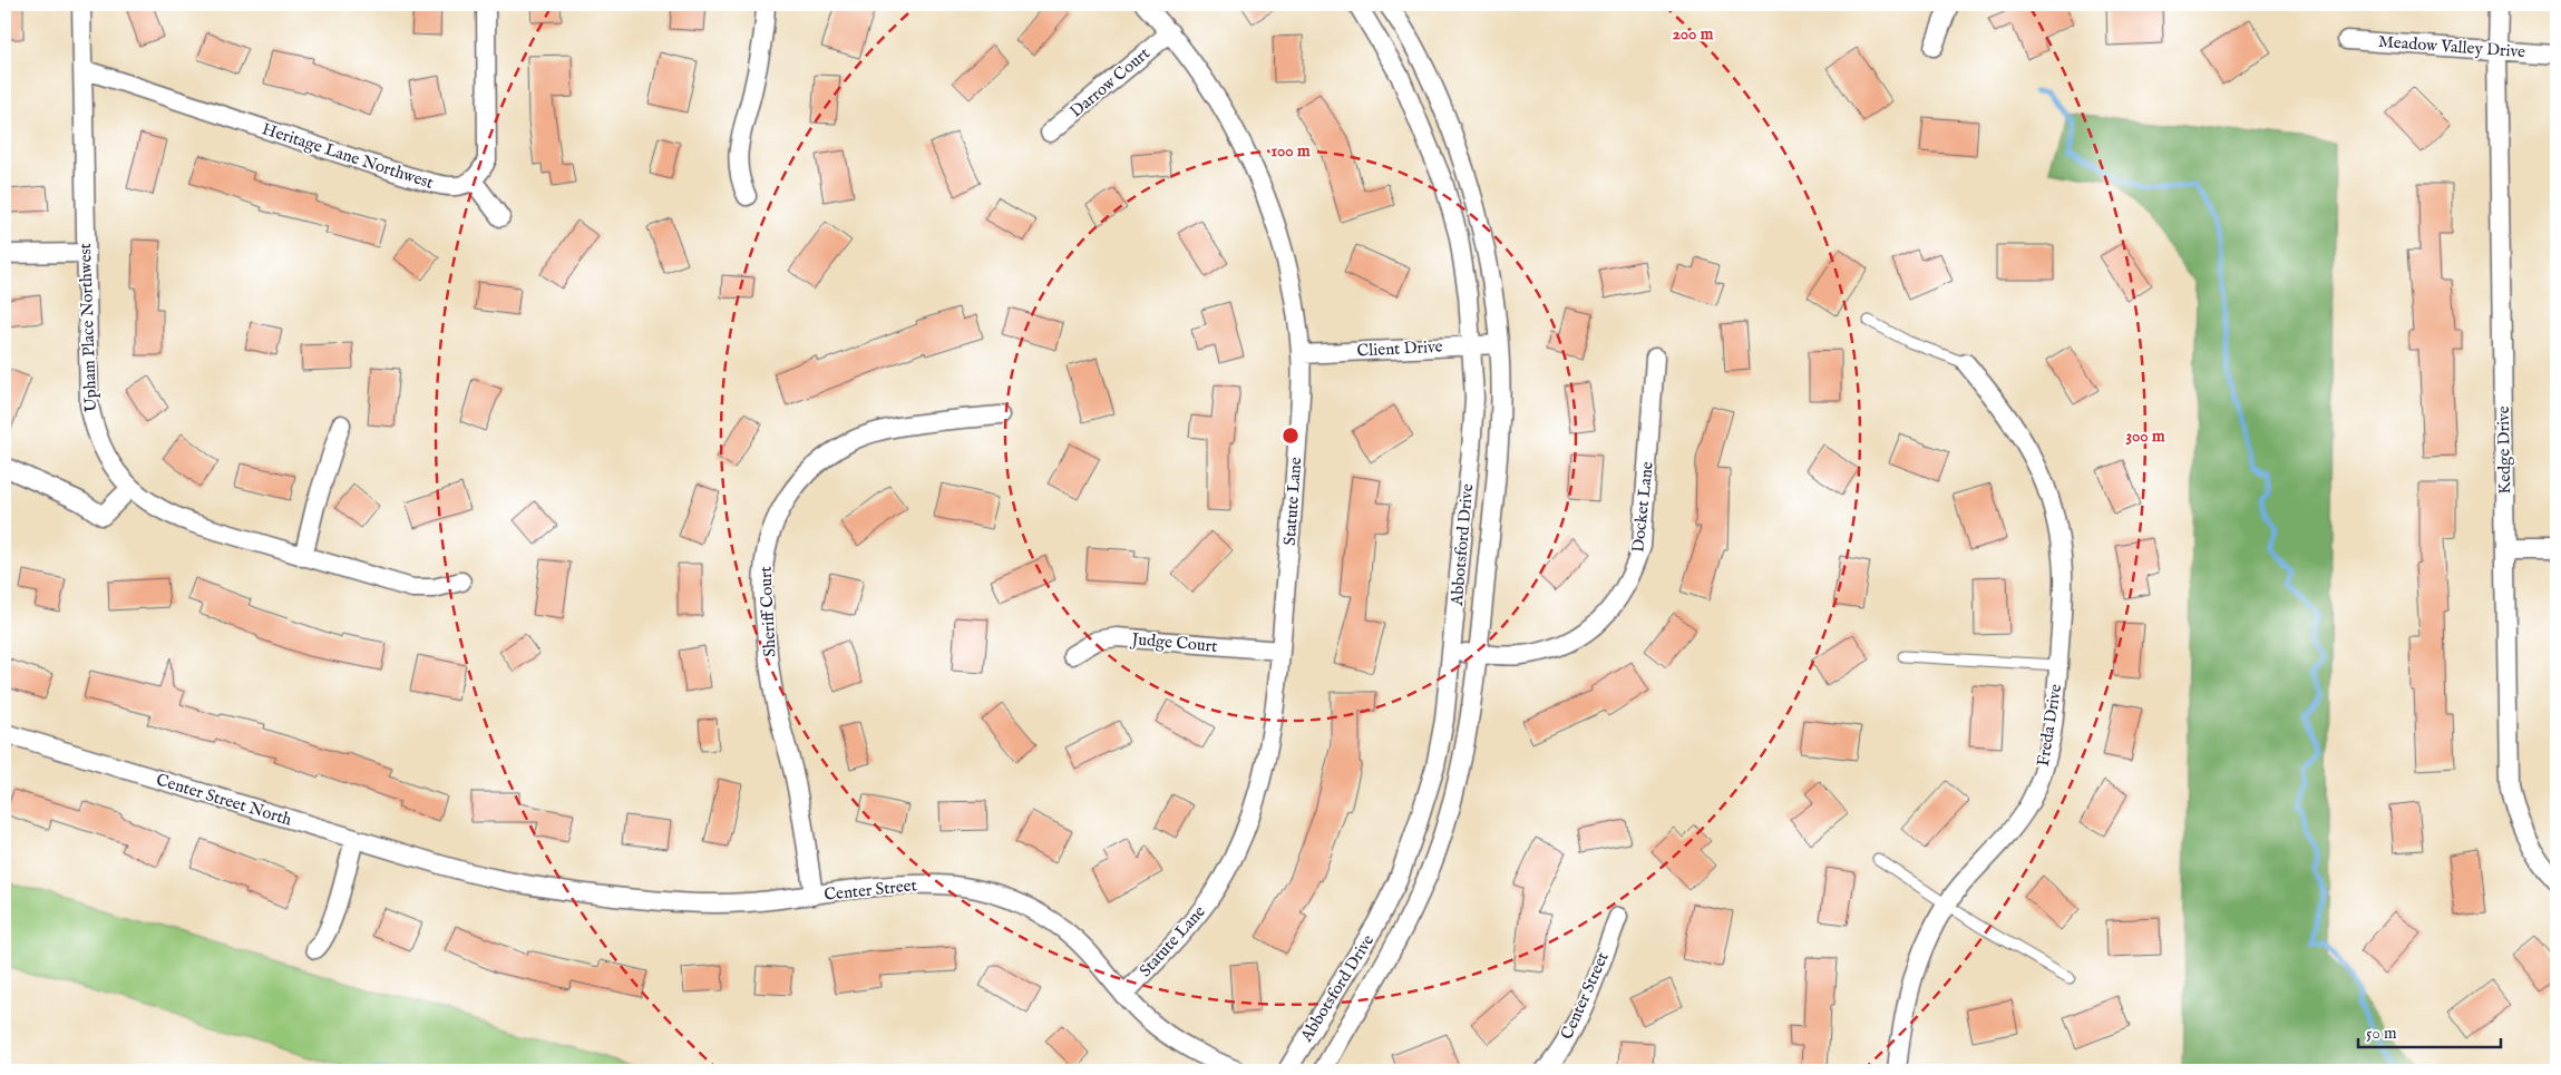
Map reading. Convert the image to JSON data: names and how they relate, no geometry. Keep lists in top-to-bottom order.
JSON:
{
  "streets": {
    "street": [
      "Meadow Valley Drive",
      "Darrow Court",
      "Heritage Lane Northwest",
      "Upham Place Northwest",
      "Client Drive",
      "Kedge Drive",
      "Statute Lane",
      "Docket Lane",
      "Abbotsford Drive",
      "Sheriff Court",
      "Judge Court",
      "Freda Drive",
      "Center Street North",
      "Center Street"
    ]
  },
  "crossings": [
    ["Meadow Valley Drive", "Kedge Drive"],
    ["Darrow Court", "Statute Lane"],
    ["Heritage Lane Northwest", "Upham Place Northwest"],
    ["Client Drive", "Statute Lane"],
    ["Client Drive", "Abbotsford Drive"],
    ["Statute Lane", "Judge Court"],
    ["Statute Lane", "Center Street"],
    ["Docket Lane", "Abbotsford Drive"],
    ["Sheriff Court", "Center Street"],
    ["Center Street North", "Center Street"]
  ],
  "scale_bar": "50 m",
  "rings": ["200 m", "100 m", "300 m"]
}
